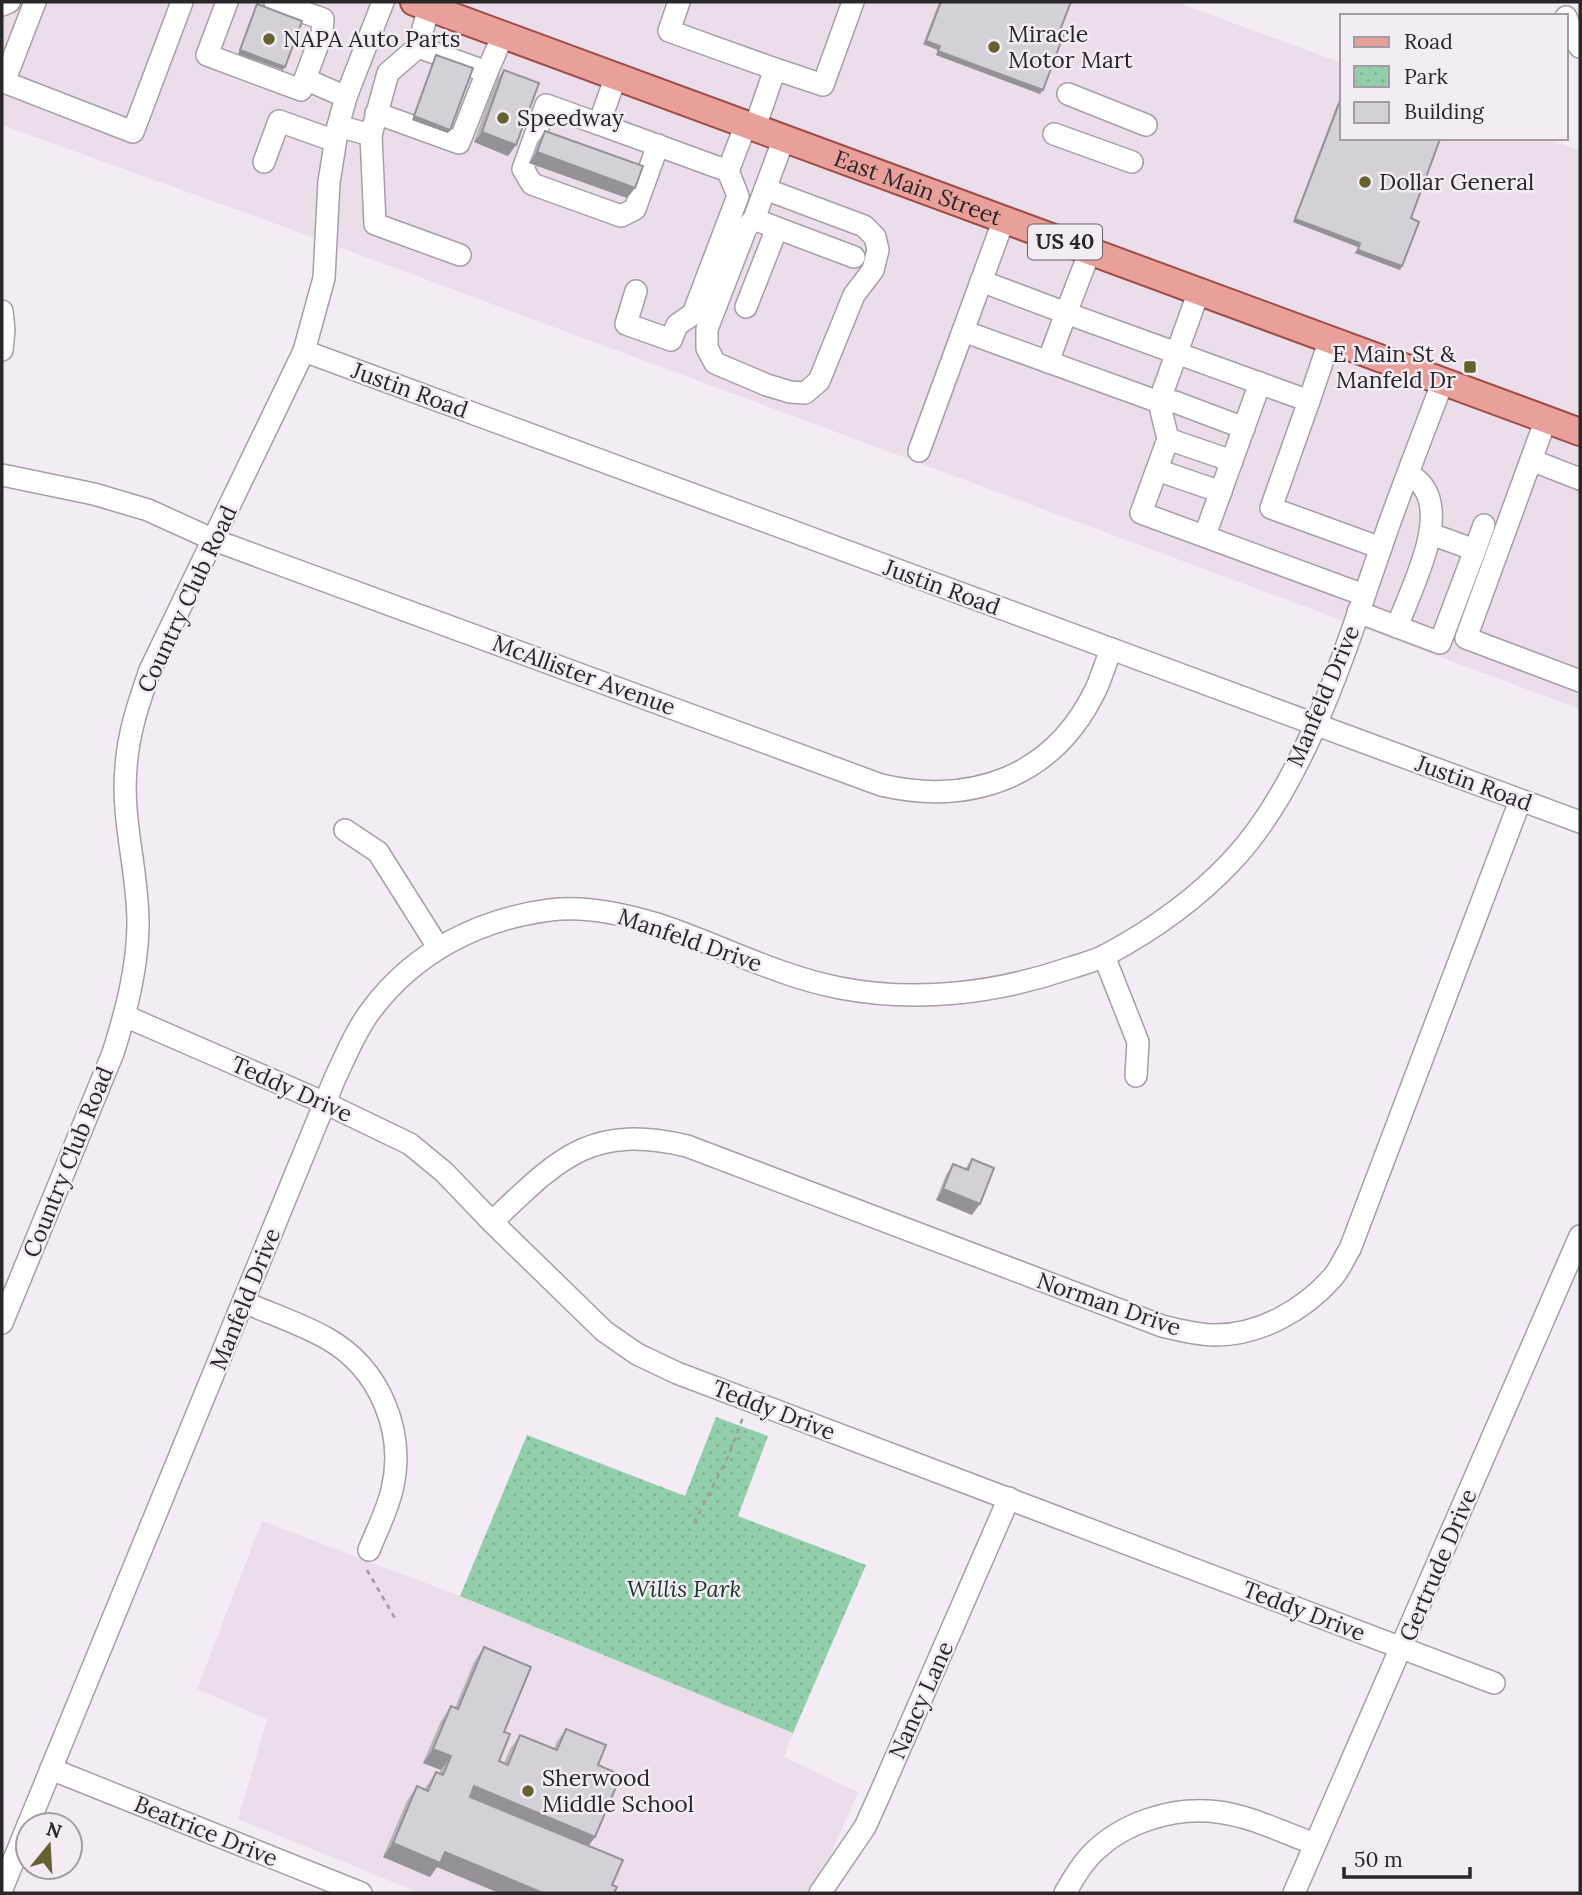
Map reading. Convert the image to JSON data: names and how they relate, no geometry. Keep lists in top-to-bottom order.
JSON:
{
  "streets": {
    "main road": ["East Main Street", "US 40"],
    "street": [
      "Justin Road",
      "Country Club Road",
      "McAllister Avenue",
      "Manfeld Drive",
      "Teddy Drive",
      "Norman Drive",
      "Gertrude Drive",
      "Nancy Lane",
      "Beatrice Drive"
    ]
  },
  "crossings": [
    ["East Main Street", "Manfeld Drive"],
    ["Justin Road", "Country Club Road"],
    ["Justin Road", "McAllister Avenue"],
    ["Justin Road", "Manfeld Drive"],
    ["Justin Road", "Norman Drive"],
    ["Country Club Road", "McAllister Avenue"],
    ["Country Club Road", "Teddy Drive"],
    ["Manfeld Drive", "Teddy Drive"],
    ["Manfeld Drive", "Beatrice Drive"],
    ["Teddy Drive", "Norman Drive"],
    ["Teddy Drive", "Gertrude Drive"],
    ["Teddy Drive", "Nancy Lane"]
  ],
  "parks": ["Willis Park"],
  "places": {
    "other": [
      "NAPA Auto Parts",
      "Miracle Motor Mart",
      "Speedway",
      "Dollar General",
      "Sherwood Middle School"
    ],
    "transit": ["E Main St & Manfeld Dr"]
  },
  "legend": ["Road", "Park", "Building"],
  "scale_bar": "50 m",
  "north": "top"
}
